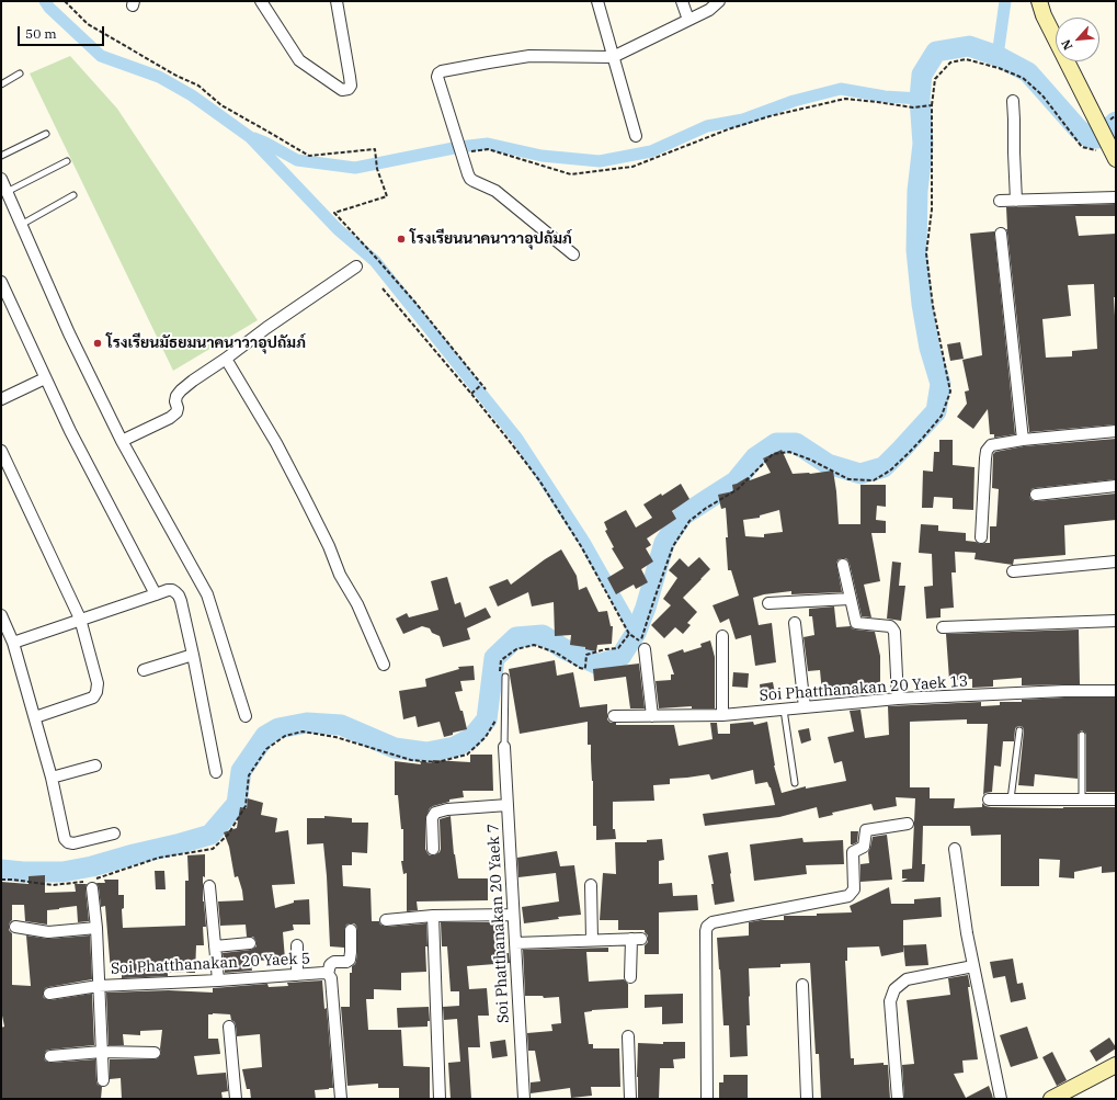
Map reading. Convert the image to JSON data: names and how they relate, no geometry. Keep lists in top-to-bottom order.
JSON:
{
  "streets": {
    "street": ["Soi Phatthanakan 20 Yaek 13", "Soi Phatthanakan 20 Yaek 7", "Soi Phatthanakan 20 Yaek 5"]
  },
  "places": ["โรงเรียนนาคนาวาอุปถัมภ์", "โรงเรียนมัธยมนาคนาวาอุปถัมภ์"],
  "scale_bar": "50 m",
  "north": "bottom left"
}
